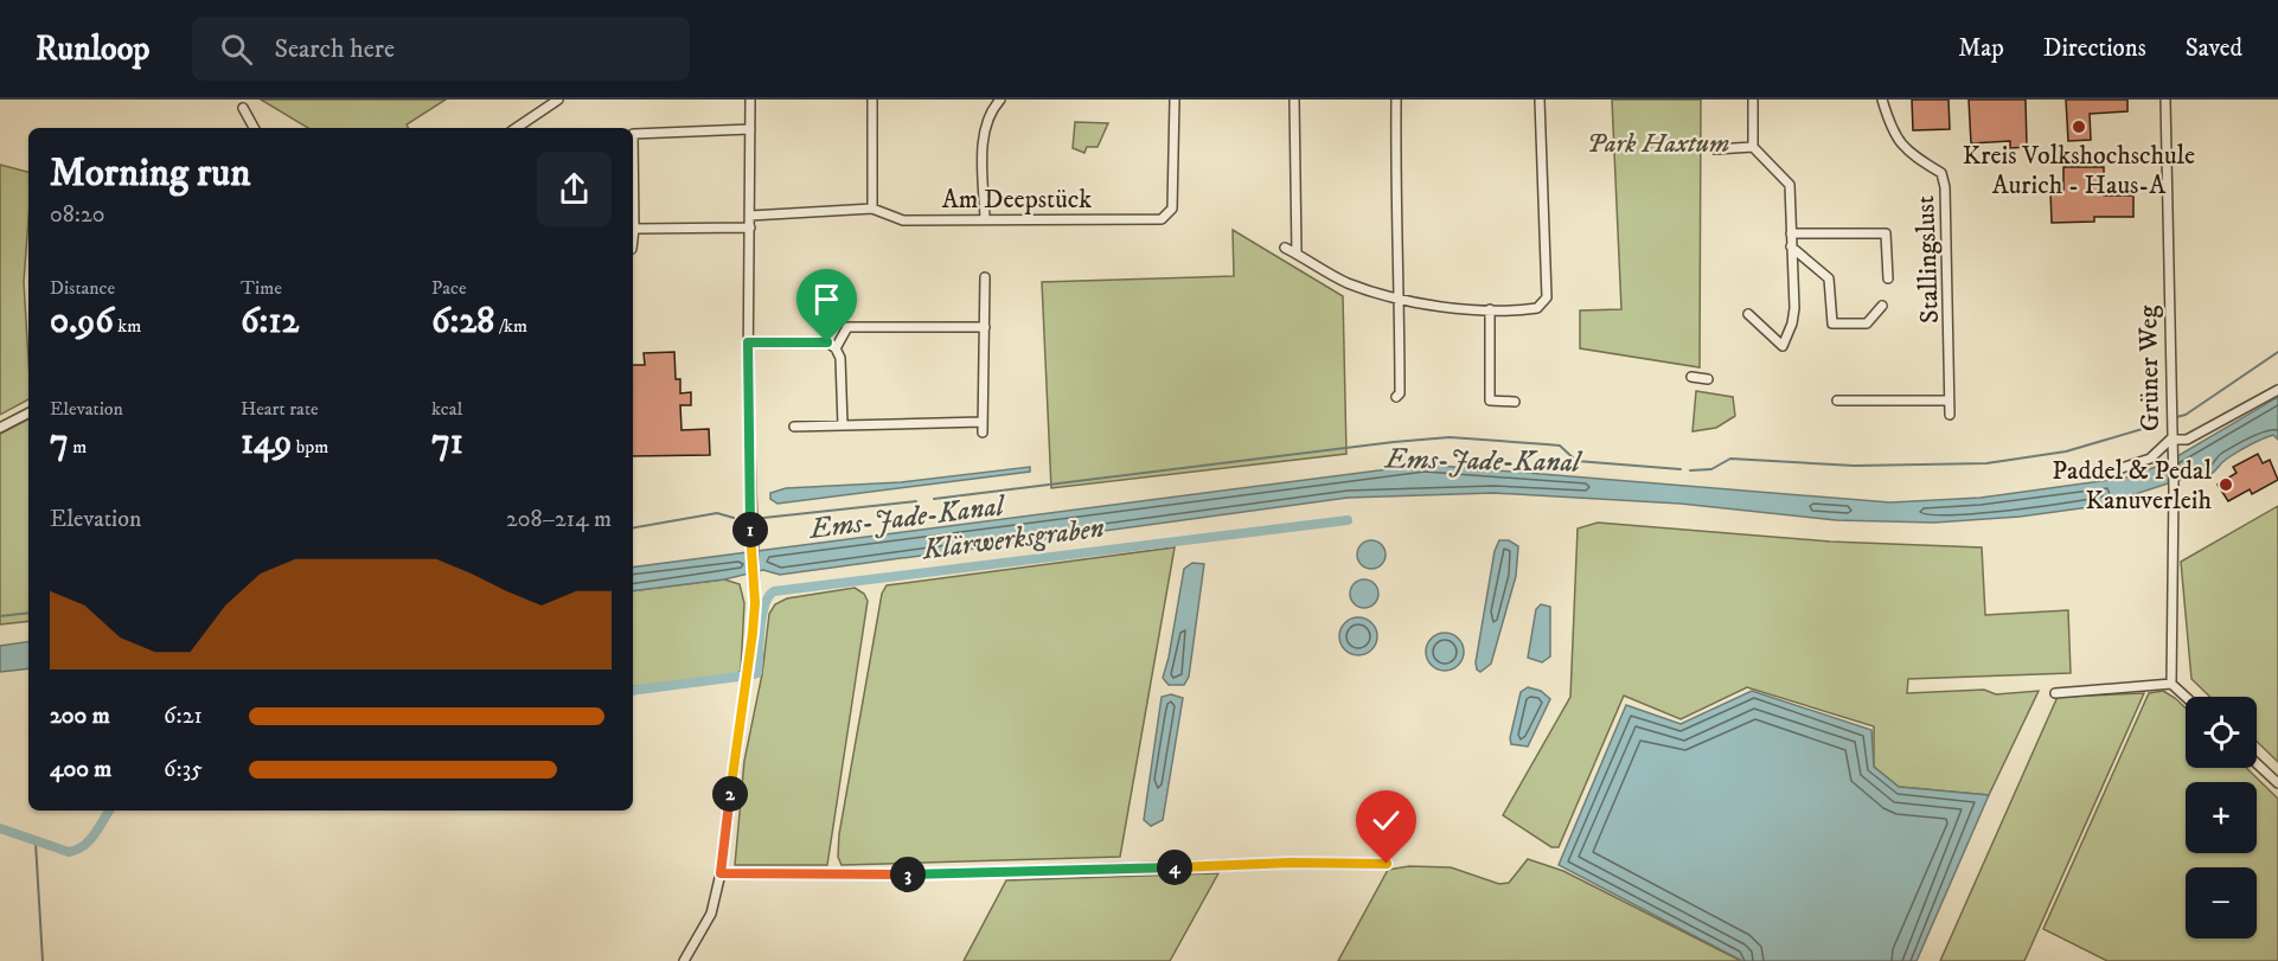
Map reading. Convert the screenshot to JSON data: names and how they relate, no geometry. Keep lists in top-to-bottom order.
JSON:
{
  "streets": {
    "street": ["Am Deepstück", "Stallingslust", "Grüner Weg"]
  },
  "water": ["Ems-Jade-Kanal", "Klärwerksgraben"],
  "parks": ["Park Haxtum"],
  "places": ["Kreis Volkshochschule Aurich - Haus-A", "Paddel & Pedal Kanuverleih"],
  "page": {
    "header": "Runloop",
    "search": "Search here",
    "nav": ["Map", "Directions", "Saved"],
    "heading": ["Morning run", "08:20"],
    "stats": [
      ["Distance", "0.96 km"],
      ["Time", "6:12"],
      ["Pace", "6:28 /km"],
      ["Elevation", "7 m"],
      ["Heart rate", "149 bpm"],
      ["kcal", "71"]
    ],
    "chart": ["Elevation", "208–214 m"],
    "pins": [
      "1",
      "2",
      "4",
      "3"
    ],
    "list": [
      {
        "name": "200 m",
        "note": "6:21"
      },
      {
        "name": "400 m",
        "note": "6:35"
      }
    ],
    "map_buttons": ["+", "−"]
  }
}
